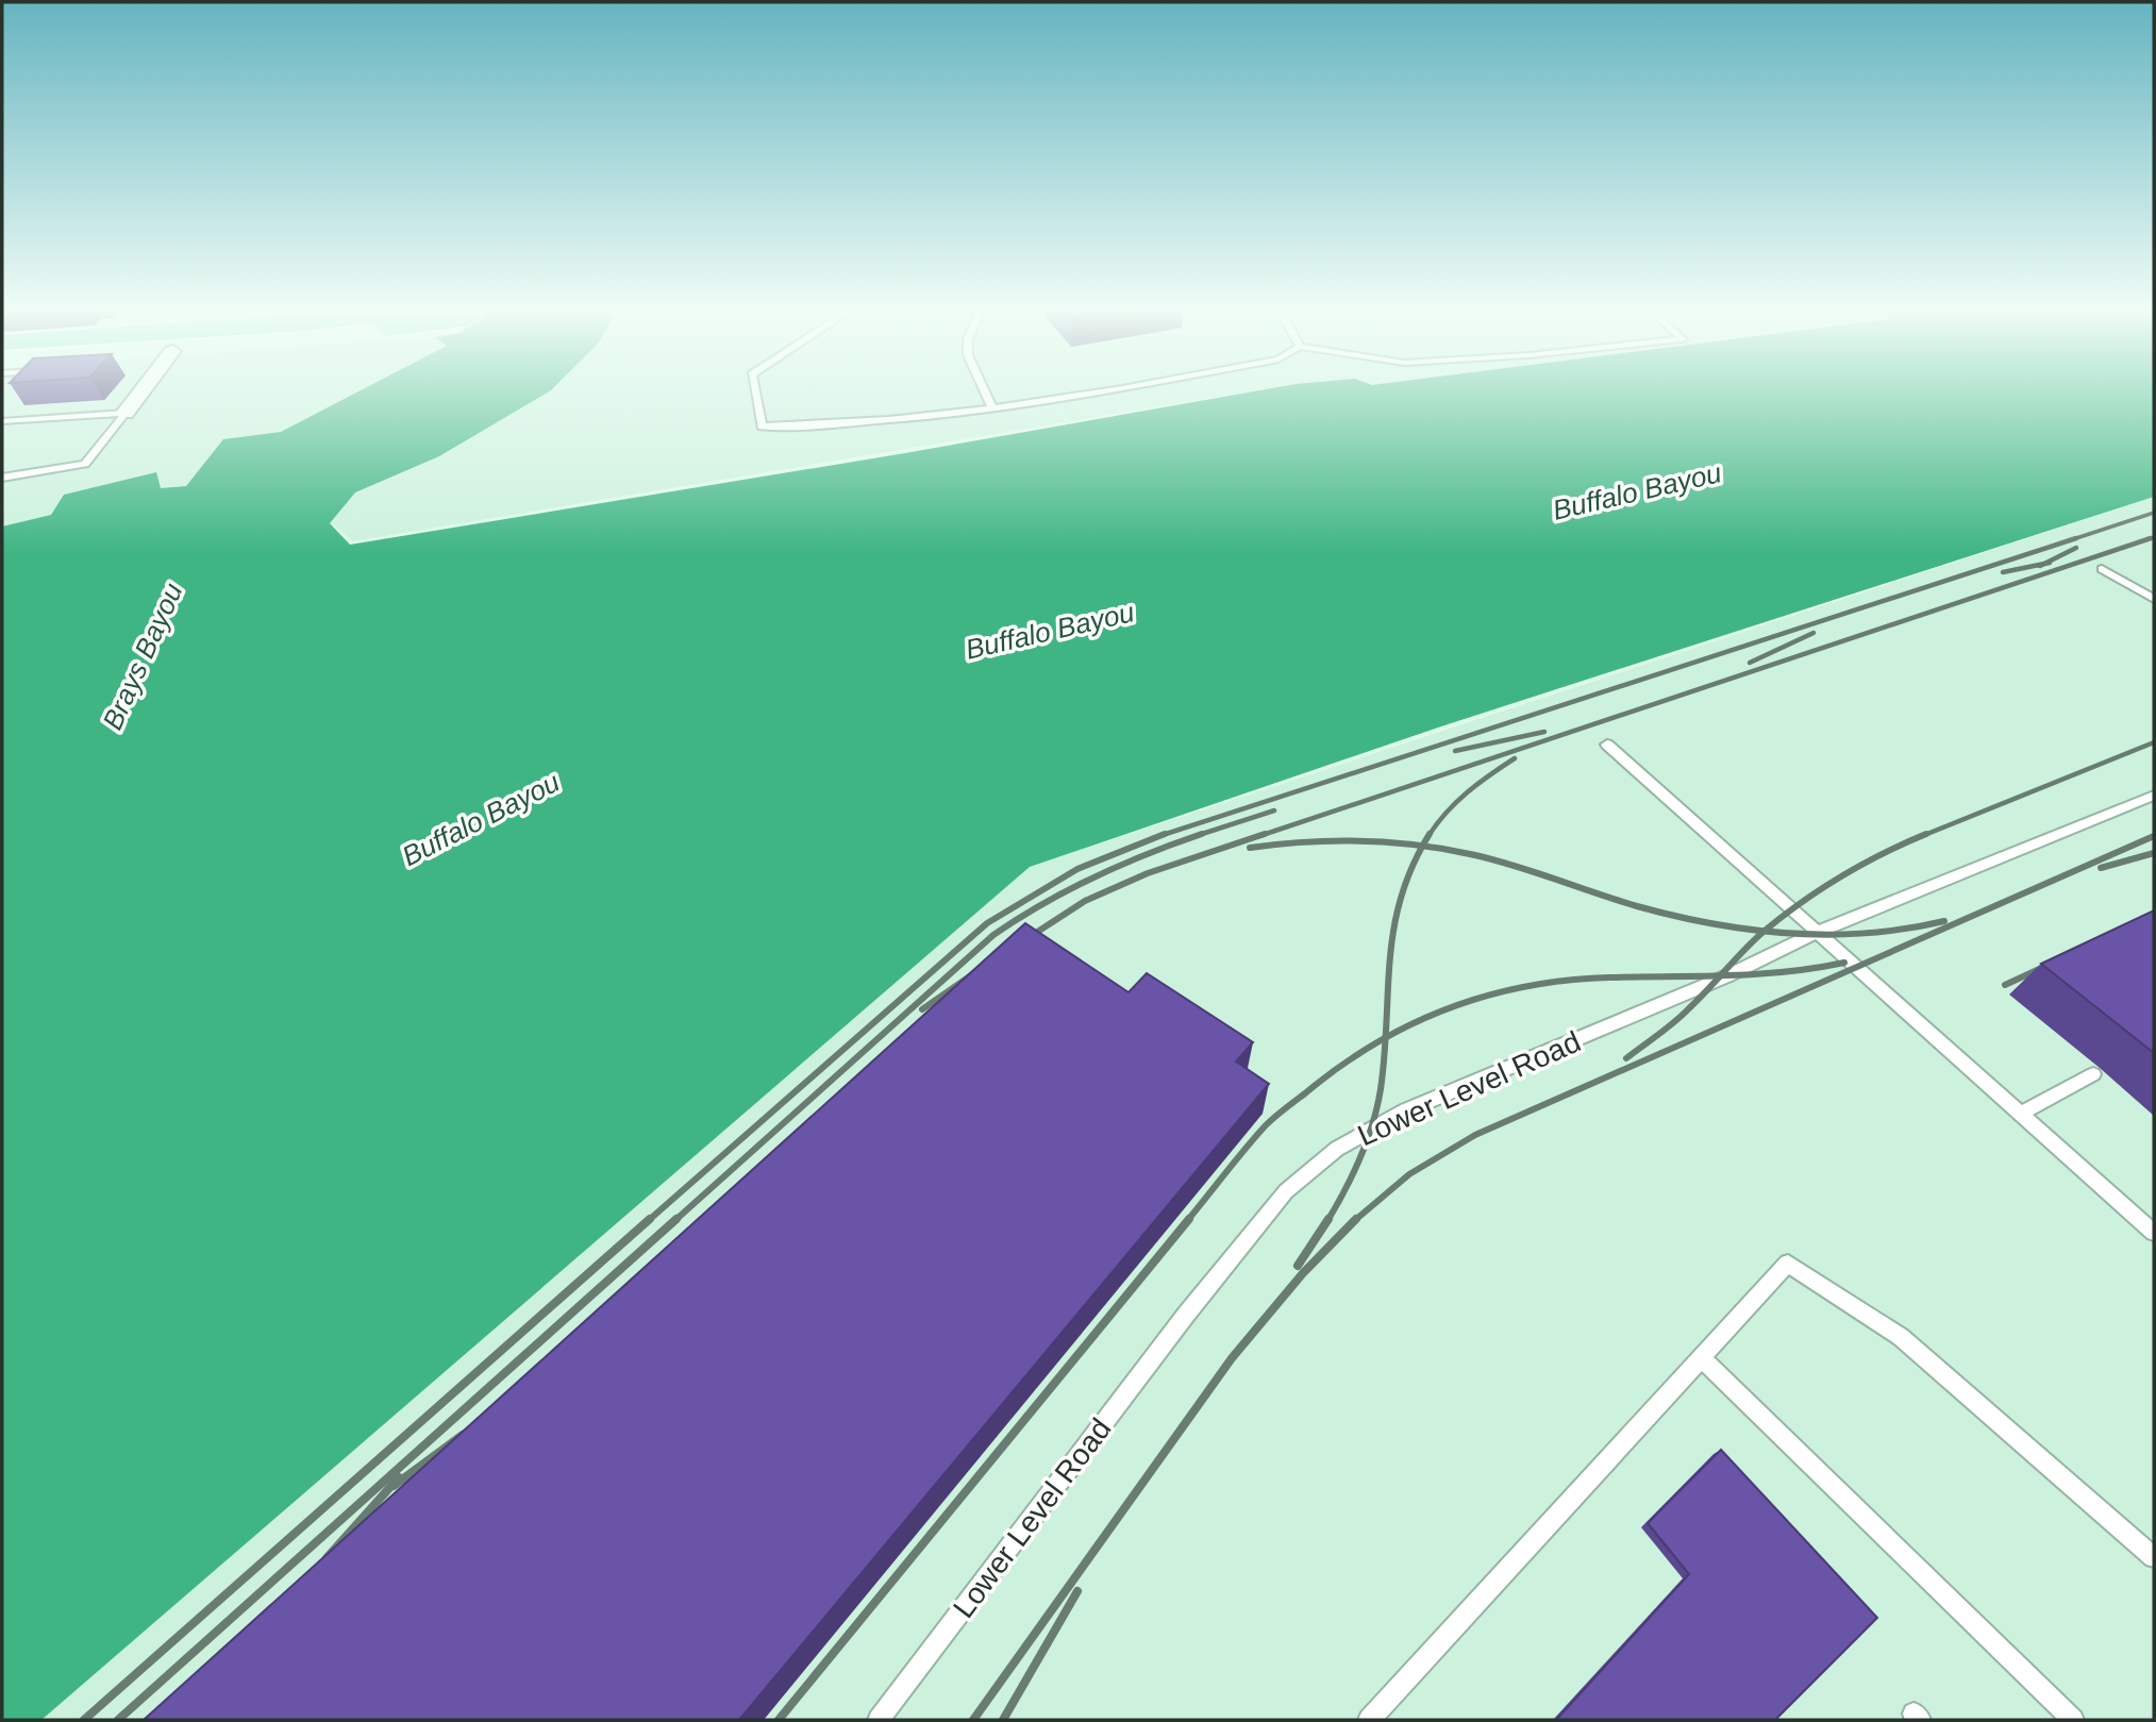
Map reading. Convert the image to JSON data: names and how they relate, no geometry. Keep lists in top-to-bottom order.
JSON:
{
  "streets": {
    "lane": ["Lower Level Road"]
  },
  "water": ["Buffalo Bayou", "Brays Bayou"]
}
